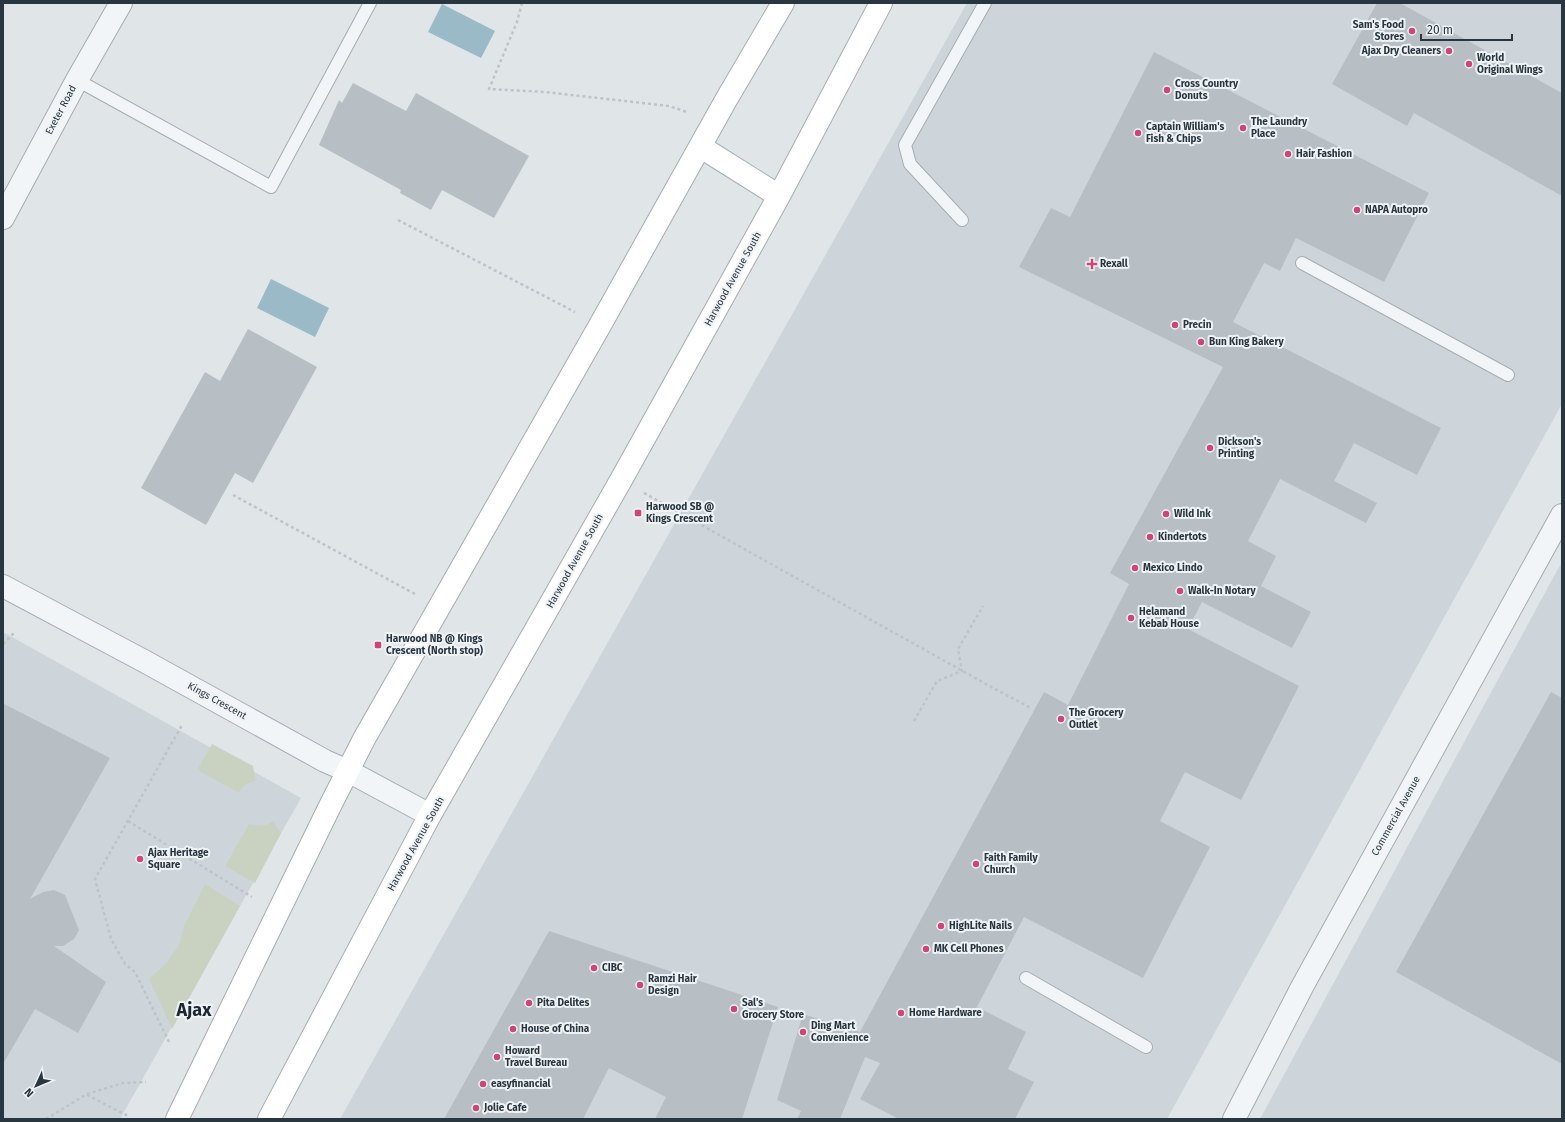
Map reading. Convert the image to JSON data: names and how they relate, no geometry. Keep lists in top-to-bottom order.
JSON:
{
  "streets": {
    "main road": ["Harwood Avenue South"],
    "street": ["Exeter Road", "Kings Crescent", "Commercial Avenue"]
  },
  "crossings": [
    ["Harwood Avenue South", "Kings Crescent"]
  ],
  "districts": ["Ajax"],
  "places": {
    "other": [
      "Sam's Food Stores",
      "Ajax Dry Cleaners",
      "World Original Wings",
      "Cross Country Donuts",
      "The Laundry Place",
      "Captain William's Fish & Chips",
      "Hair Fashion",
      "NAPA Autopro",
      "Precin",
      "Bun King Bakery",
      "Dickson's Printing",
      "Wild Ink",
      "Kindertots",
      "Mexico Lindo",
      "Walk-In Notary",
      "Helamand Kebab House",
      "The Grocery Outlet",
      "Ajax Heritage Square",
      "Faith Family Church",
      "HighLite Nails",
      "MK Cell Phones",
      "CIBC",
      "Ramzi Hair Design",
      "Pita Delites",
      "Sal's Grocery Store",
      "Home Hardware",
      "House of China",
      "Ding Mart Convenience",
      "Howard Travel Bureau",
      "easyfinancial",
      "Jolie Cafe"
    ],
    "health": ["Rexall"],
    "transit": ["Harwood SB @ Kings Crescent", "Harwood NB @ Kings Crescent (North stop)"]
  },
  "scale_bar": "20 m",
  "north": "bottom left"
}
